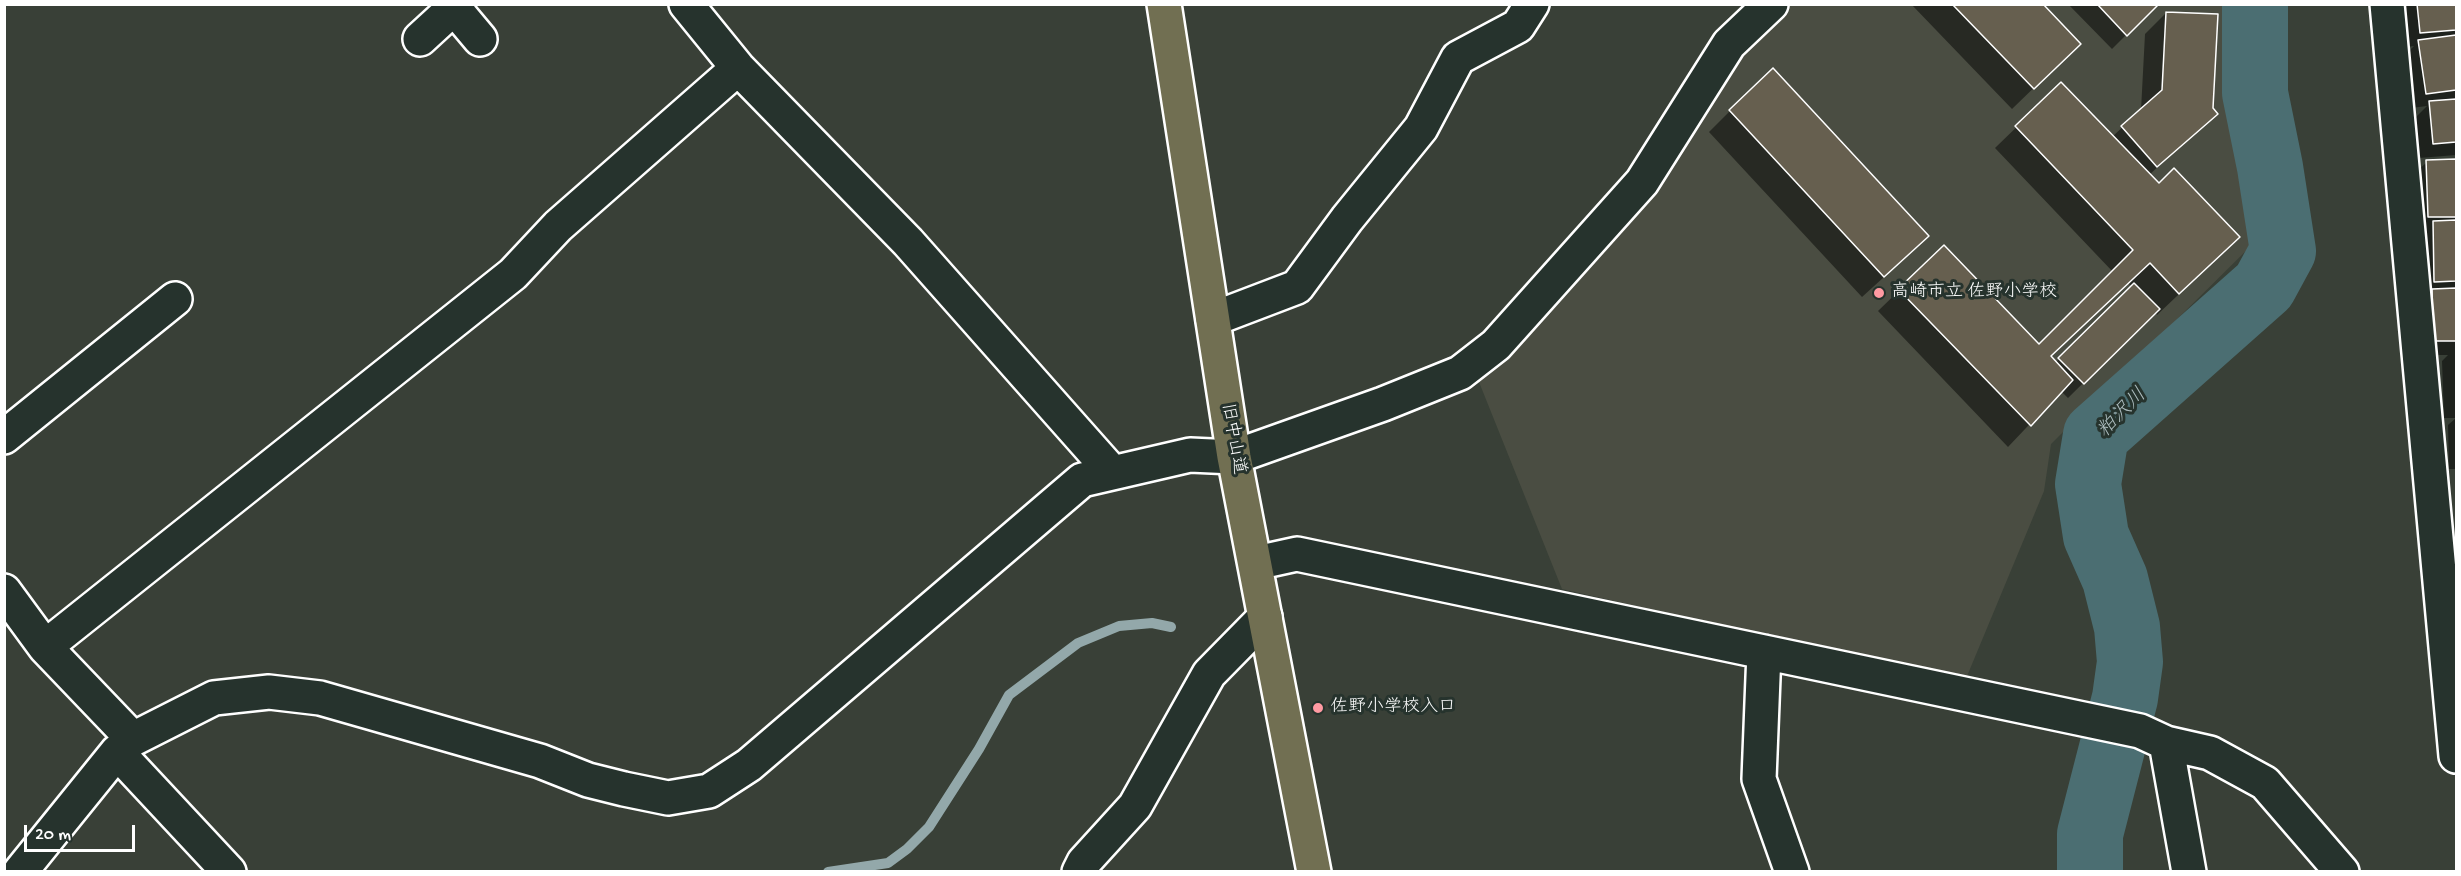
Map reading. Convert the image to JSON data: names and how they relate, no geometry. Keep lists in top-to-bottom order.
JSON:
{
  "streets": {
    "main road": ["旧中山道"]
  },
  "water": ["粕沢川"],
  "places": ["高崎市立 佐野小学校", "佐野小学校入口"],
  "scale_bar": "20 m"
}
